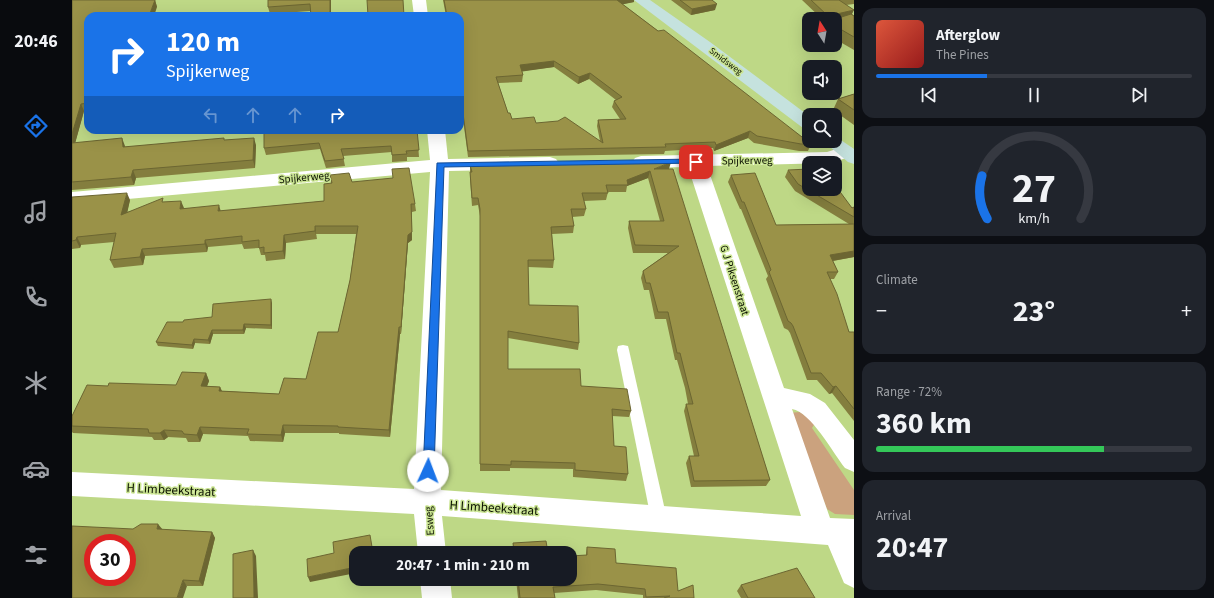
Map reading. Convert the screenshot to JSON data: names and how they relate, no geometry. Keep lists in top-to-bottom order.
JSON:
{
  "streets": {
    "main road": ["Smidsweg"],
    "street": [
      "Spijkerweg",
      "G J Piksenstraat",
      "H Limbeekstraat",
      "Esweg"
    ]
  },
  "crossings": [
    ["Spijkerweg", "G J Piksenstraat"],
    ["Spijkerweg", "Esweg"],
    ["G J Piksenstraat", "H Limbeekstraat"],
    ["H Limbeekstraat", "Esweg"]
  ],
  "north": "top",
  "page": {
    "tabs": "20:46",
    "turn": ["120 m", "Spijkerweg"],
    "song": ["Afterglow", "The Pines"],
    "tile": [
      "Climate",
      ["Range · 72%", "360 km"],
      ["Arrival", "20:47"]
    ],
    "heat": ["−", "23°", "+"],
    "limit": "30",
    "trip": "20:47 · 1 min · 210 m",
    "gauge": ["27", "km/h"]
  }
}
